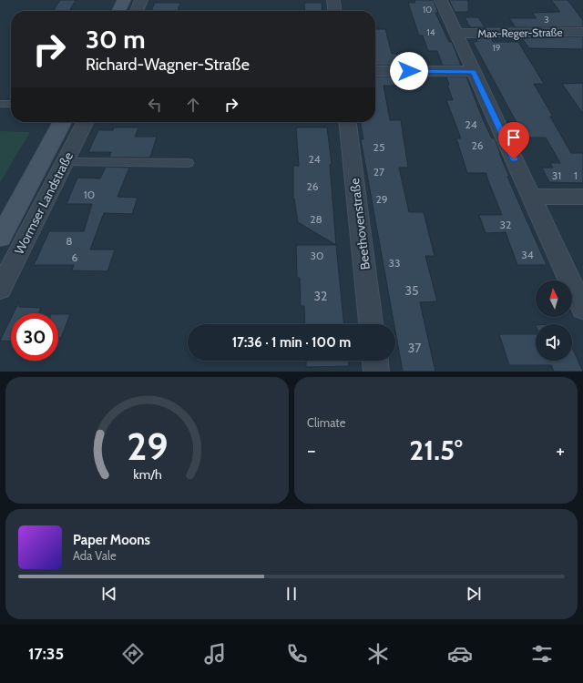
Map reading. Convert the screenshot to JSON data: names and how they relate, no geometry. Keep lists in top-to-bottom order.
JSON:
{
  "streets": {
    "main road": ["Wormser Landstraße"],
    "street": ["Max-Reger-Straße", "Beethovenstraße"]
  },
  "house_numbers": [
    "10",
    "3",
    "14",
    "19",
    "24",
    "26",
    "25",
    "24",
    "27",
    "31",
    "1",
    "26",
    "10",
    "29",
    "28",
    "32",
    "8",
    "34",
    "30",
    "6",
    "33",
    "35",
    "32",
    "37"
  ],
  "north": "top",
  "page": {
    "turn": ["30 m", "Richard-Wagner-Straße"],
    "limit": "30",
    "trip": "17:36 · 1 min · 100 m",
    "tile": "Climate",
    "heat": ["−", "21.5°", "+"],
    "song": ["Paper Moons", "Ada Vale"],
    "tabs": "17:35",
    "gauge": ["29", "km/h"]
  }
}
